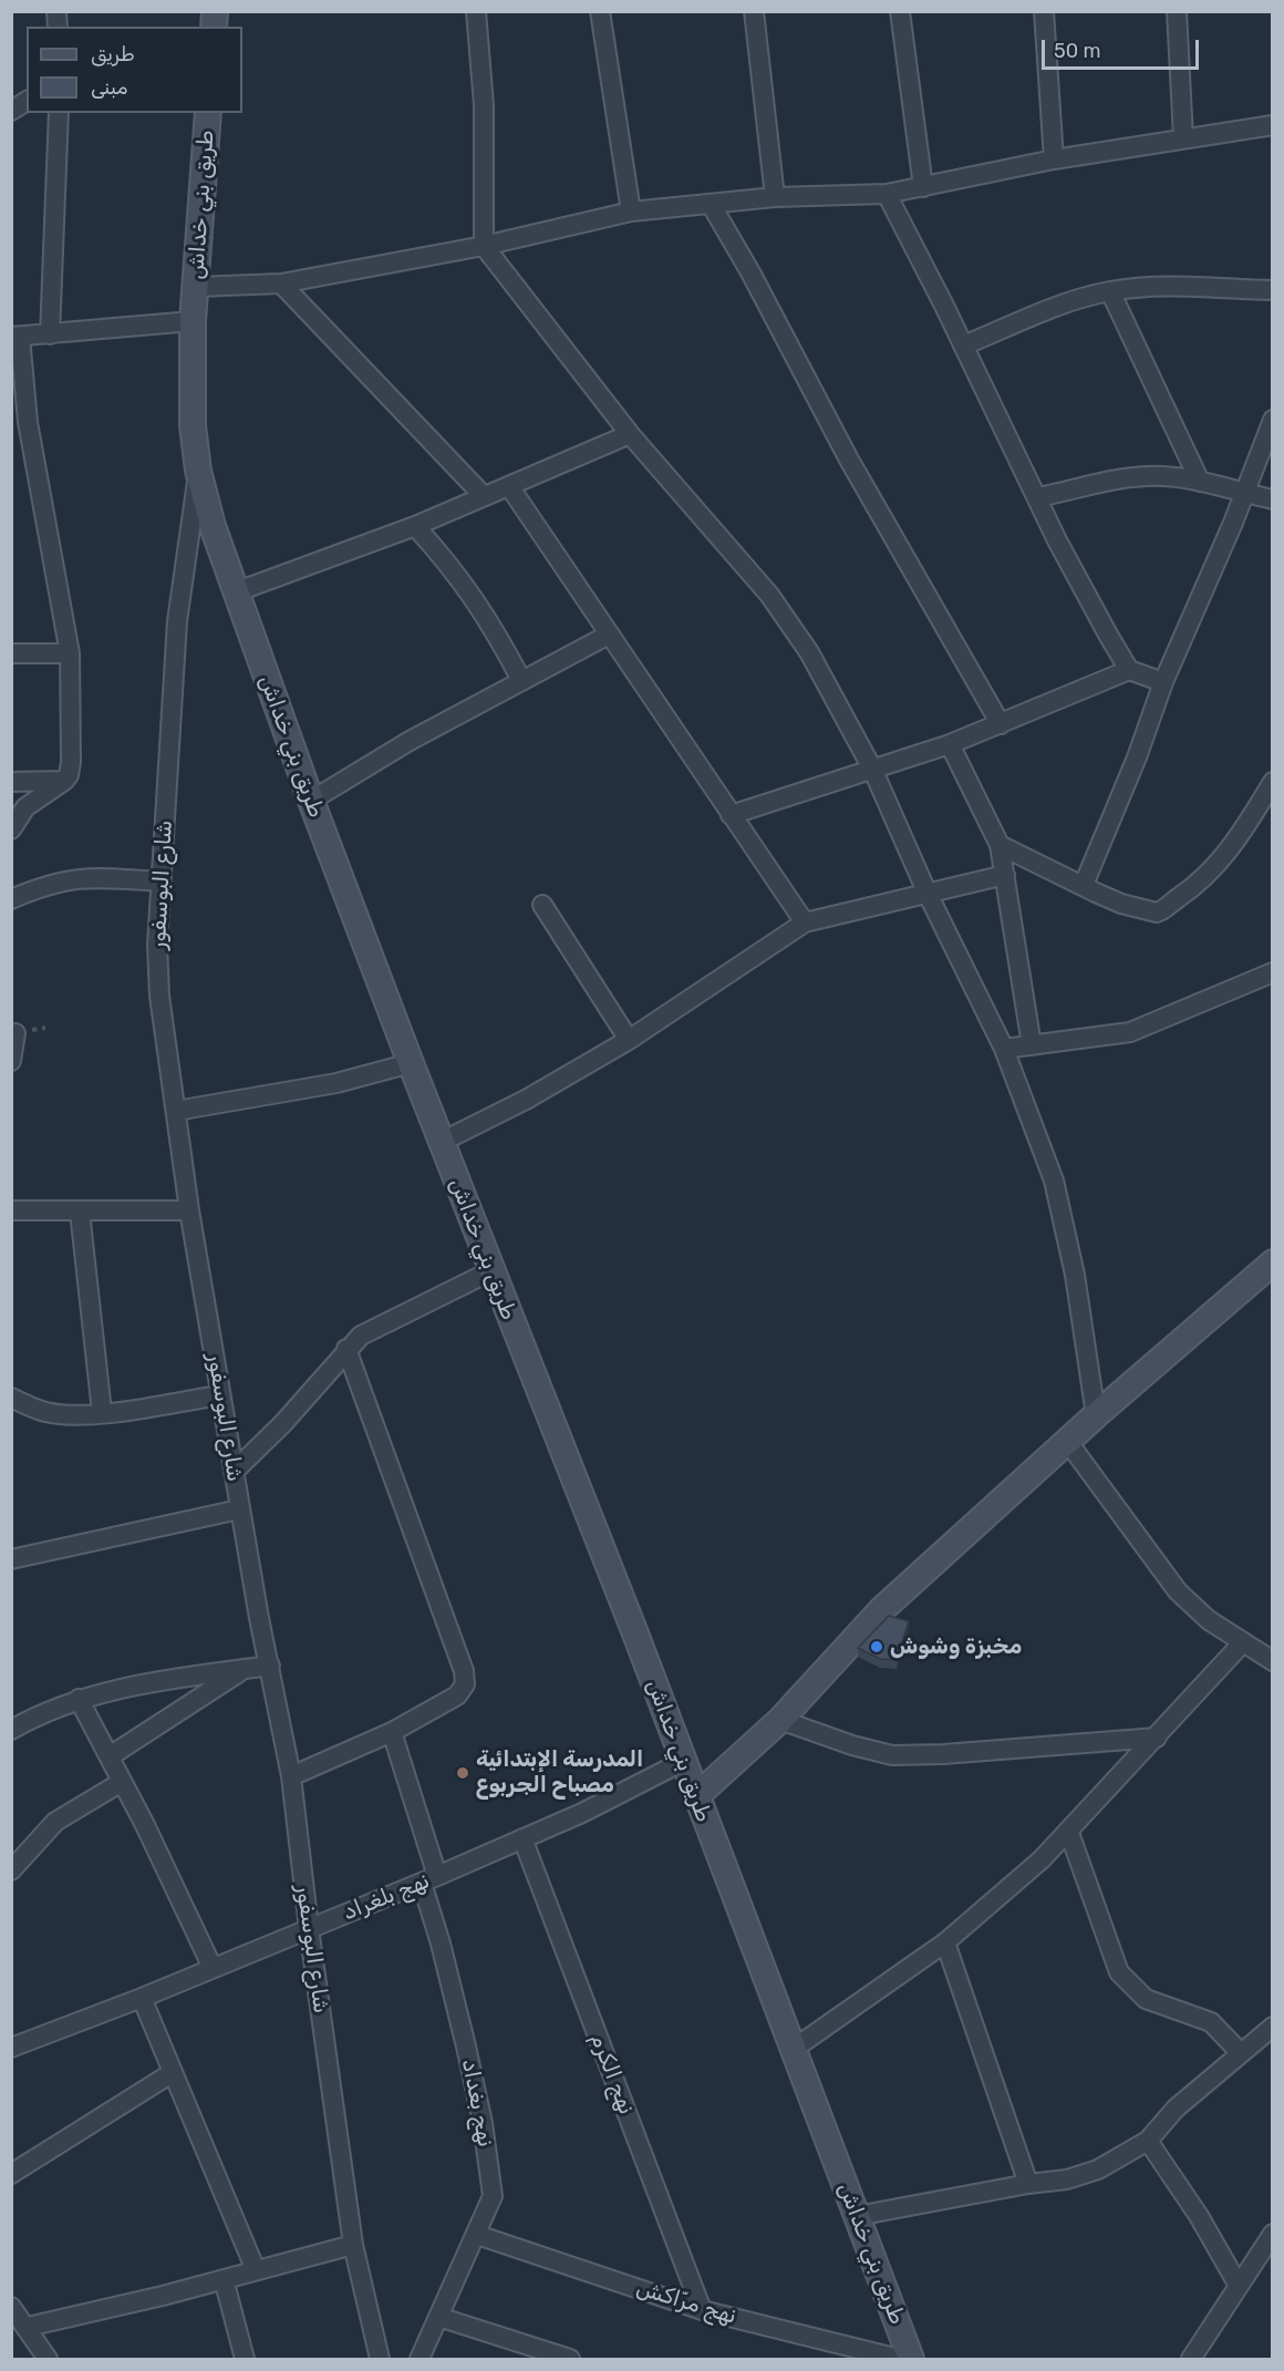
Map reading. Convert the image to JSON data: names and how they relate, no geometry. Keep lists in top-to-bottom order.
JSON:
{
  "streets": {
    "main road": ["طريق بني خداش"],
    "street": [
      "شارع البوسفور",
      "نهج بلغراد",
      "نهج الكرم",
      "نهج بغداد",
      "نهج مرّاكش"
    ]
  },
  "crossings": [
    ["طريق بني خداش", "شارع البوسفور"],
    ["طريق بني خداش", "نهج بلغراد"],
    ["شارع البوسفور", "نهج بلغراد"],
    ["نهج بلغراد", "نهج الكرم"],
    ["نهج بلغراد", "نهج بغداد"],
    ["نهج الكرم", "نهج مرّاكش"],
    ["نهج بغداد", "نهج مرّاكش"]
  ],
  "places": ["مخبزة وشوش", "المدرسة الإبتدائية مصباح الجربوع"],
  "legend": ["طريق", "مبنى"],
  "scale_bar": "50 m"
}
